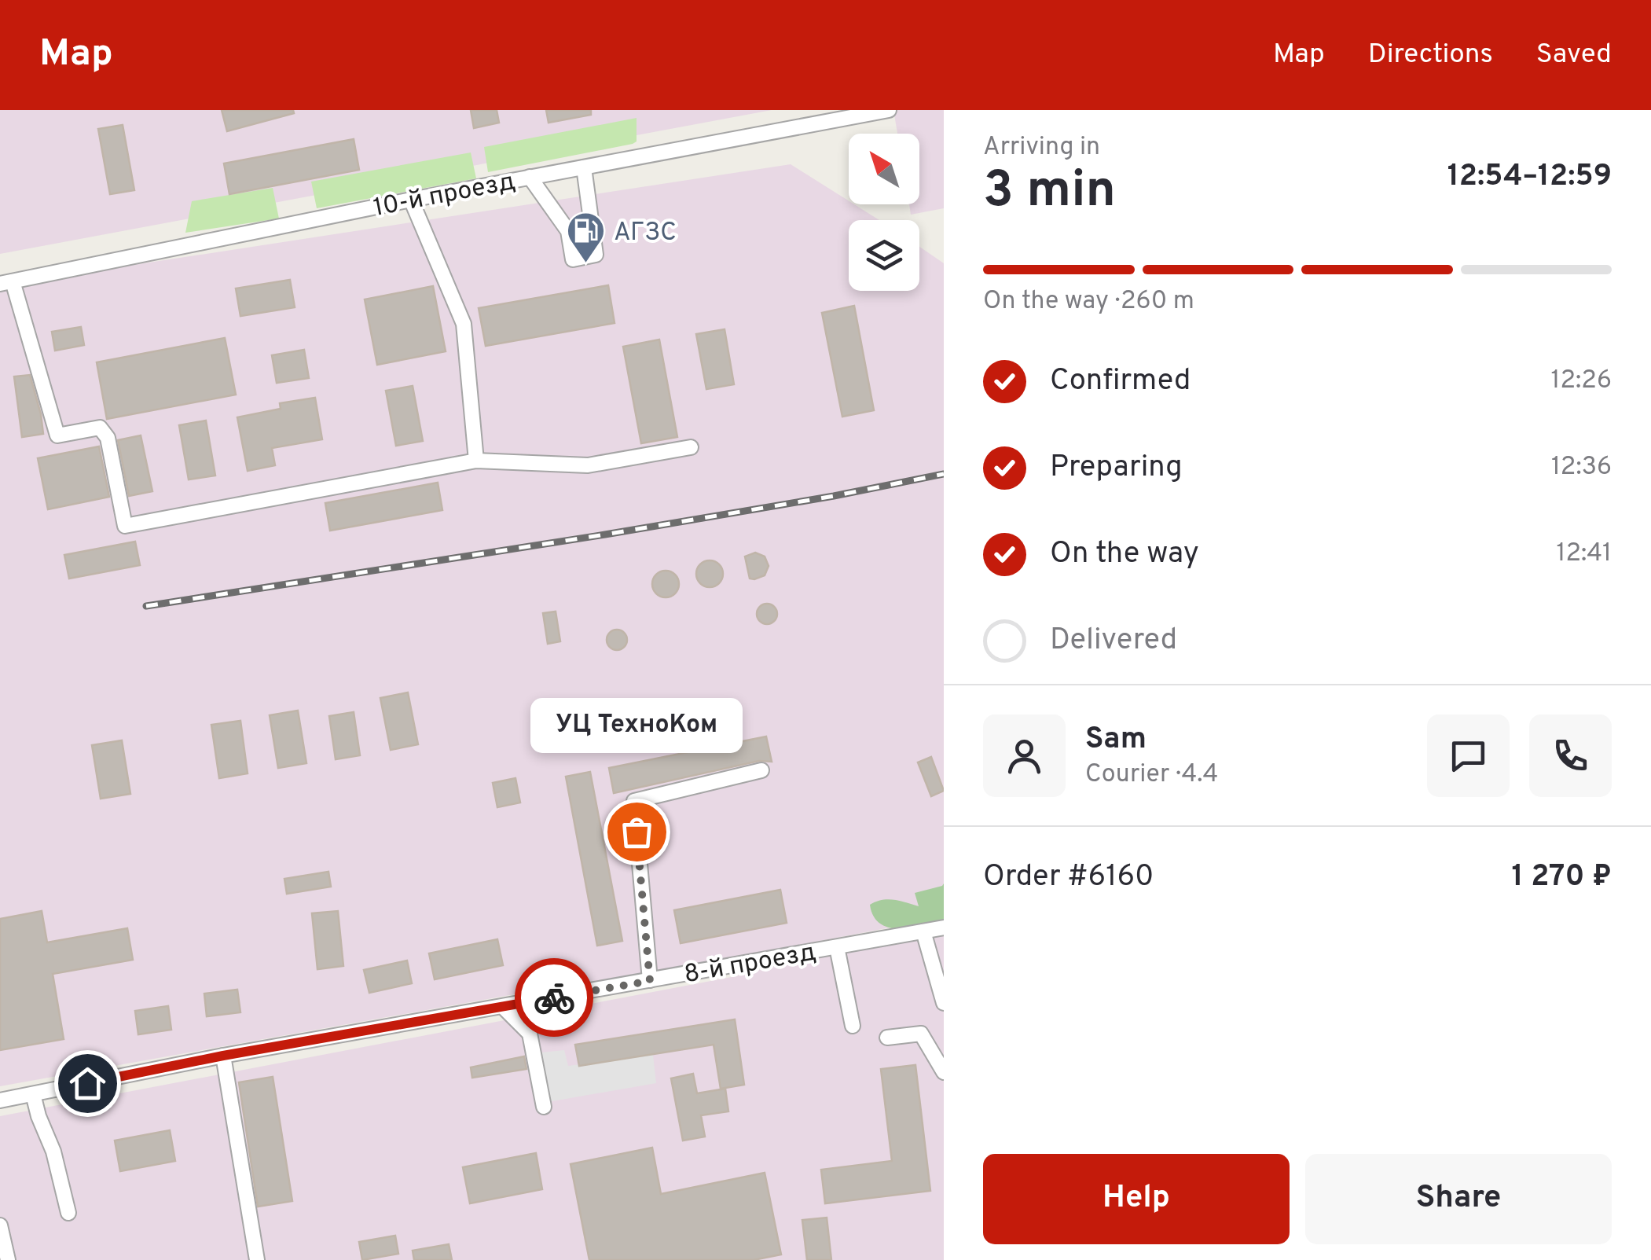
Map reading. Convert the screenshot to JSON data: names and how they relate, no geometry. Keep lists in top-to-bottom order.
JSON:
{
  "streets": {
    "street": ["10-й проезд", "8-й проезд"]
  },
  "places": {
    "fuel station": ["АГЗС"],
    "other": ["УЦ ТехноКом"]
  },
  "north": "top left",
  "page": {
    "header": "Map",
    "nav": ["Map", "Directions", "Saved"],
    "heading": ["3 min", "Arriving in", "12:54–12:59"],
    "panel": [
      "Sam",
      "Courier · 4.4",
      "Order #6160",
      "1 270 ₽"
    ],
    "bar": "On the way · 260 m",
    "list": [
      ["Confirmed", "12:26"],
      ["Preparing", "12:36"],
      ["On the way", "12:41"],
      "Delivered"
    ],
    "bubble": "УЦ ТехноКом",
    "buttons": ["Help", "Share"]
  }
}
